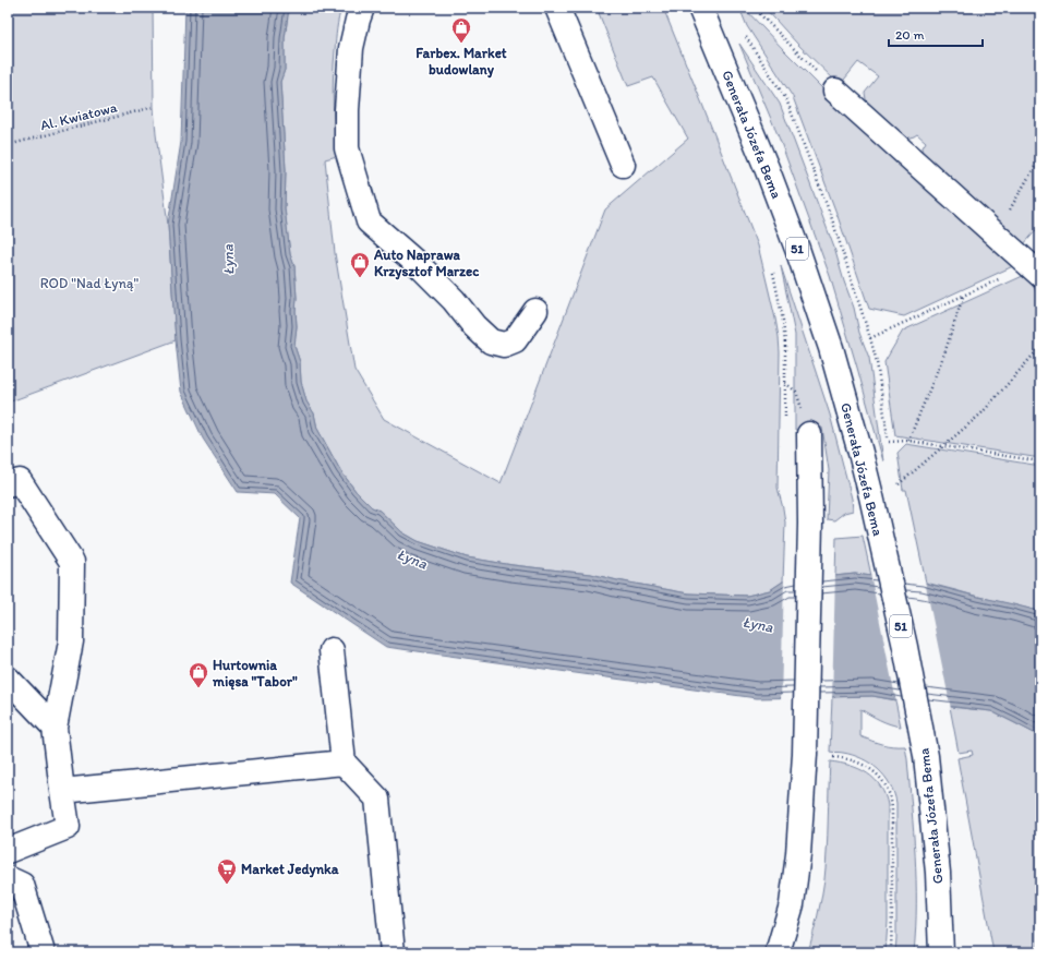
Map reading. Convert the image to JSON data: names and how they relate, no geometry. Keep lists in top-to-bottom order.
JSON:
{
  "streets": {
    "main road": ["Generała Józefa Bema", "51"],
    "path": ["Al. Kwiatowa"]
  },
  "water": ["Łyna"],
  "parks": ["ROD \"Nad Łyną\""],
  "places": {
    "shop": ["Farbex. Market budowlany", "Auto Naprawa Krzysztof Marzec", "Hurtownia mięsa \"Tabor\""],
    "supermarket": ["Market Jedynka"]
  },
  "scale_bar": "20 m"
}
